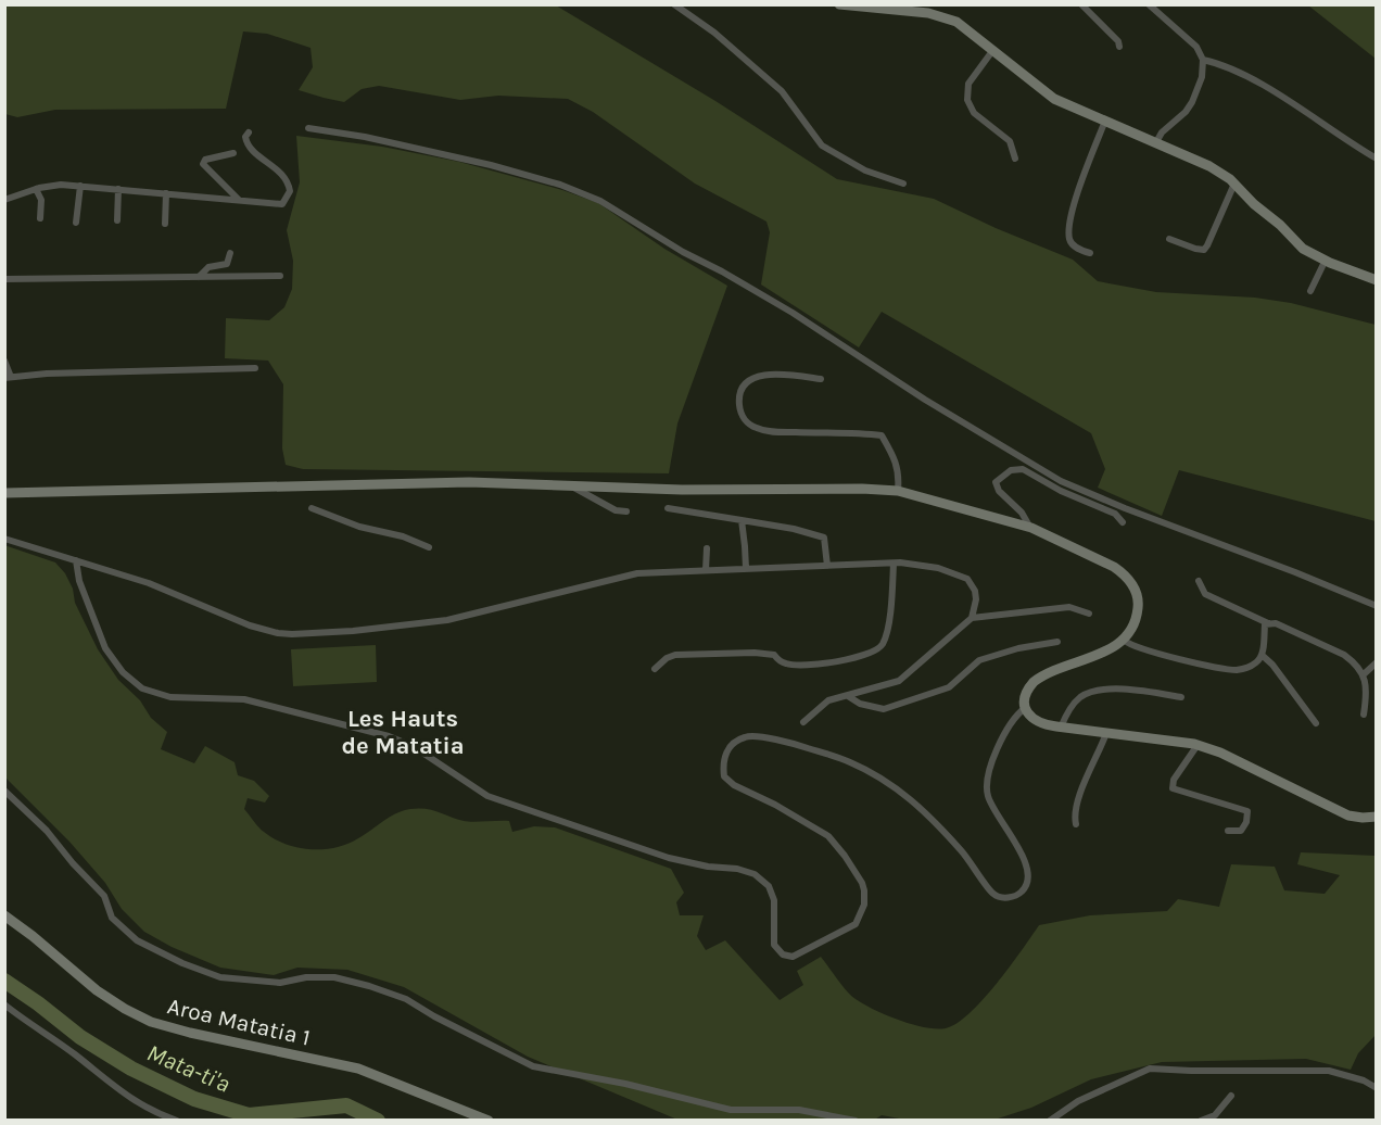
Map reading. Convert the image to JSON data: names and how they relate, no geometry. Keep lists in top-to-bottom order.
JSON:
{
  "streets": {
    "main road": ["Aroa Matatia 1"]
  },
  "districts": ["Les Hauts de Matatia"],
  "water": ["Mata-ti'a"]
}
